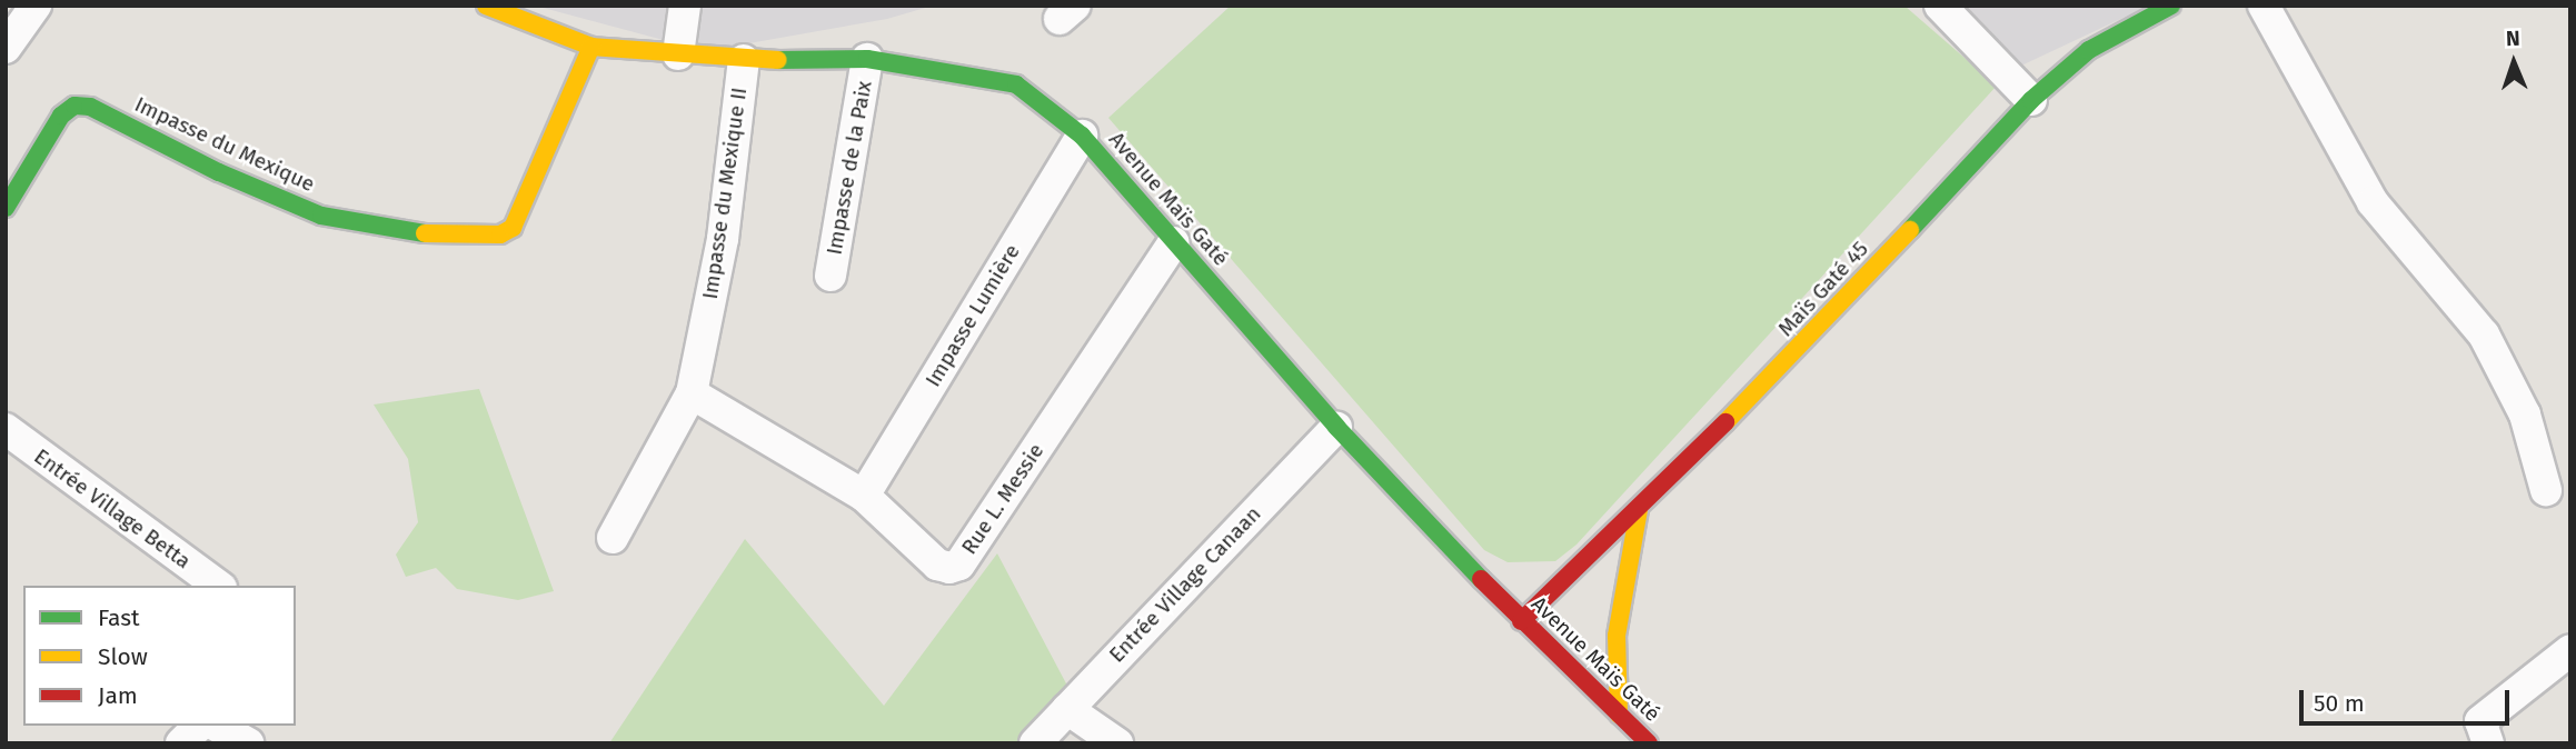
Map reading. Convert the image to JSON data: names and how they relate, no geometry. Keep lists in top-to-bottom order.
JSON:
{
  "streets": {
    "street": [
      "Impasse du Mexique",
      "Impasse de la Paix",
      "Impasse du Mexique II",
      "Avenue Maïs Gaté",
      "Maïs Gaté 45",
      "Impasse Lumière",
      "Rue L. Messie",
      "Entrée Village Betta",
      "Entrée Village Canaan"
    ]
  },
  "crossings": [
    ["Impasse du Mexique", "Avenue Maïs Gaté"],
    ["Impasse de la Paix", "Avenue Maïs Gaté"],
    ["Impasse du Mexique II", "Avenue Maïs Gaté"],
    ["Impasse du Mexique II", "Rue L. Messie"],
    ["Avenue Maïs Gaté", "Maïs Gaté 45"],
    ["Avenue Maïs Gaté", "Impasse Lumière"],
    ["Avenue Maïs Gaté", "Rue L. Messie"],
    ["Avenue Maïs Gaté", "Entrée Village Canaan"],
    ["Impasse Lumière", "Rue L. Messie"]
  ],
  "legend": ["Fast", "Slow", "Jam"],
  "scale_bar": "50 m",
  "north": "top"
}
